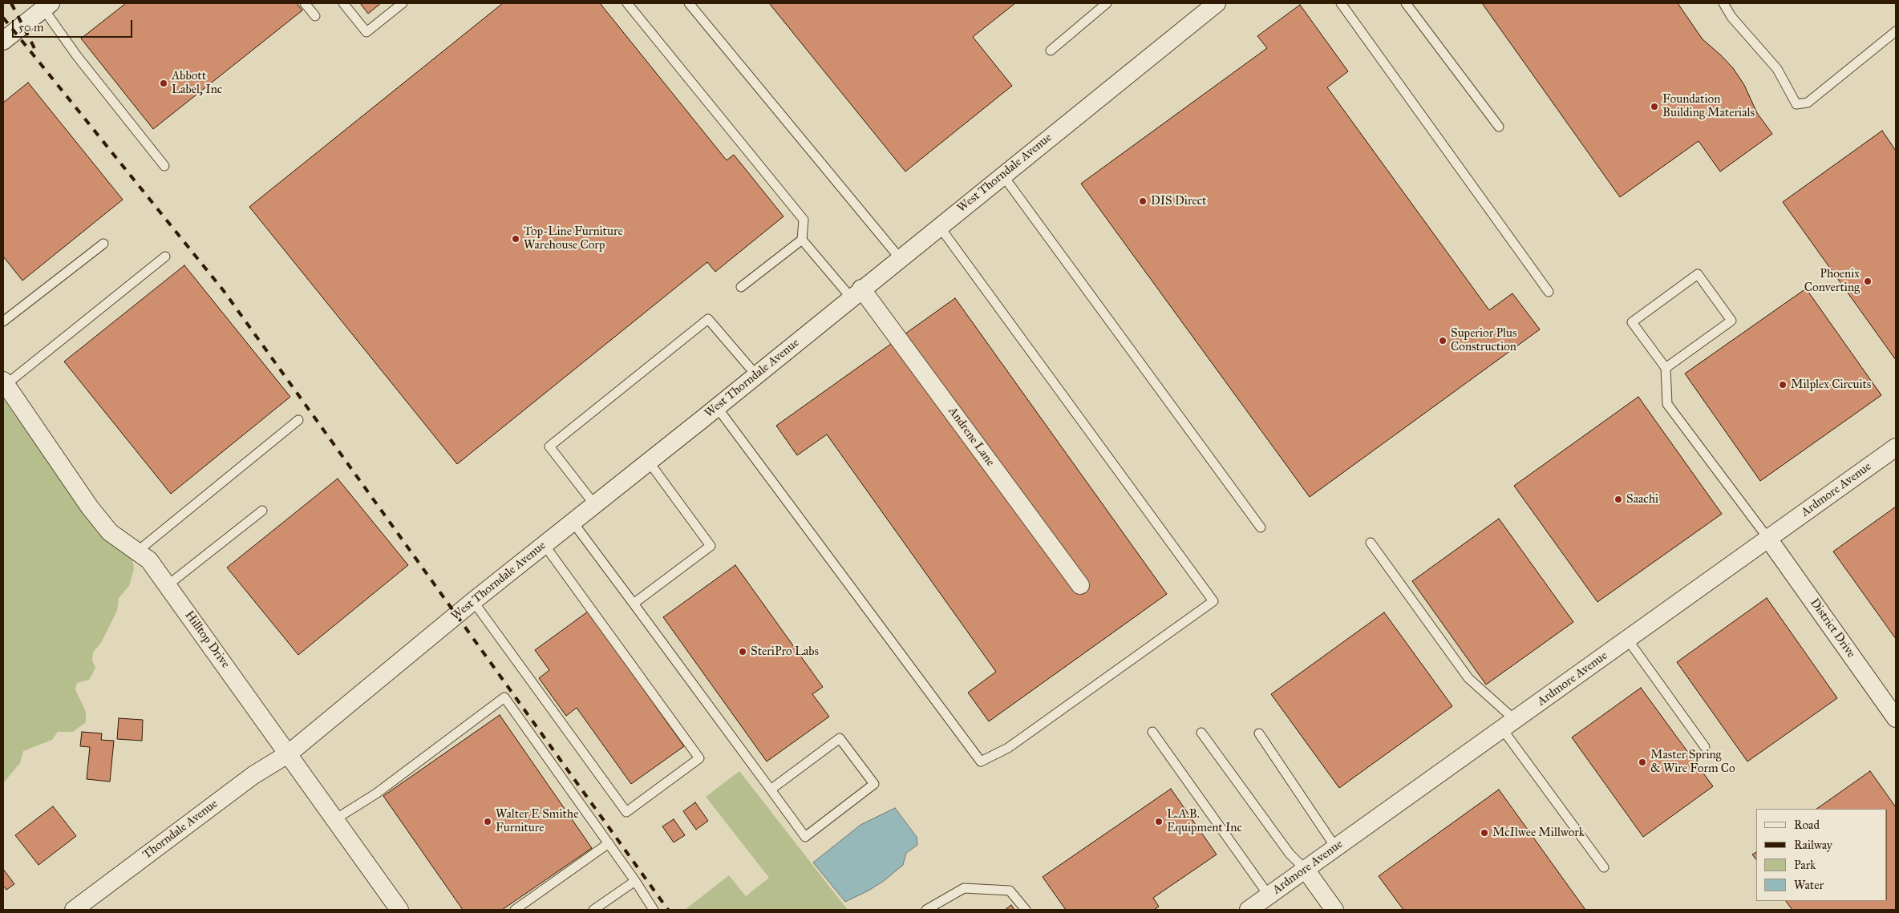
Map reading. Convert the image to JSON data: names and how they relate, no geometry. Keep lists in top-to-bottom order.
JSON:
{
  "streets": {
    "street": [
      "West Thorndale Avenue",
      "Andrene Lane",
      "Ardmore Avenue",
      "District Drive",
      "Hilltop Drive",
      "Thorndale Avenue"
    ]
  },
  "crossings": [
    ["West Thorndale Avenue", "Andrene Lane"],
    ["West Thorndale Avenue", "Hilltop Drive"],
    ["West Thorndale Avenue", "Thorndale Avenue"],
    ["Ardmore Avenue", "District Drive"],
    ["Hilltop Drive", "Thorndale Avenue"]
  ],
  "places": [
    "Abbott Label, Inc",
    "Foundation Building Materials",
    "DIS Direct",
    "Top-Line Furniture Warehouse Corp",
    "Phoenix Converting",
    "Superior Plus Construction",
    "Milplex Circuits",
    "Saachi",
    "SteriPro Labs",
    "Master Spring & Wire Form Co",
    "Walter E Smithe Furniture",
    "L.A.B. Equipment Inc",
    "McIlwee Millwork"
  ],
  "legend": [
    "Road",
    "Railway",
    "Park",
    "Water"
  ],
  "scale_bar": "50 m"
}
